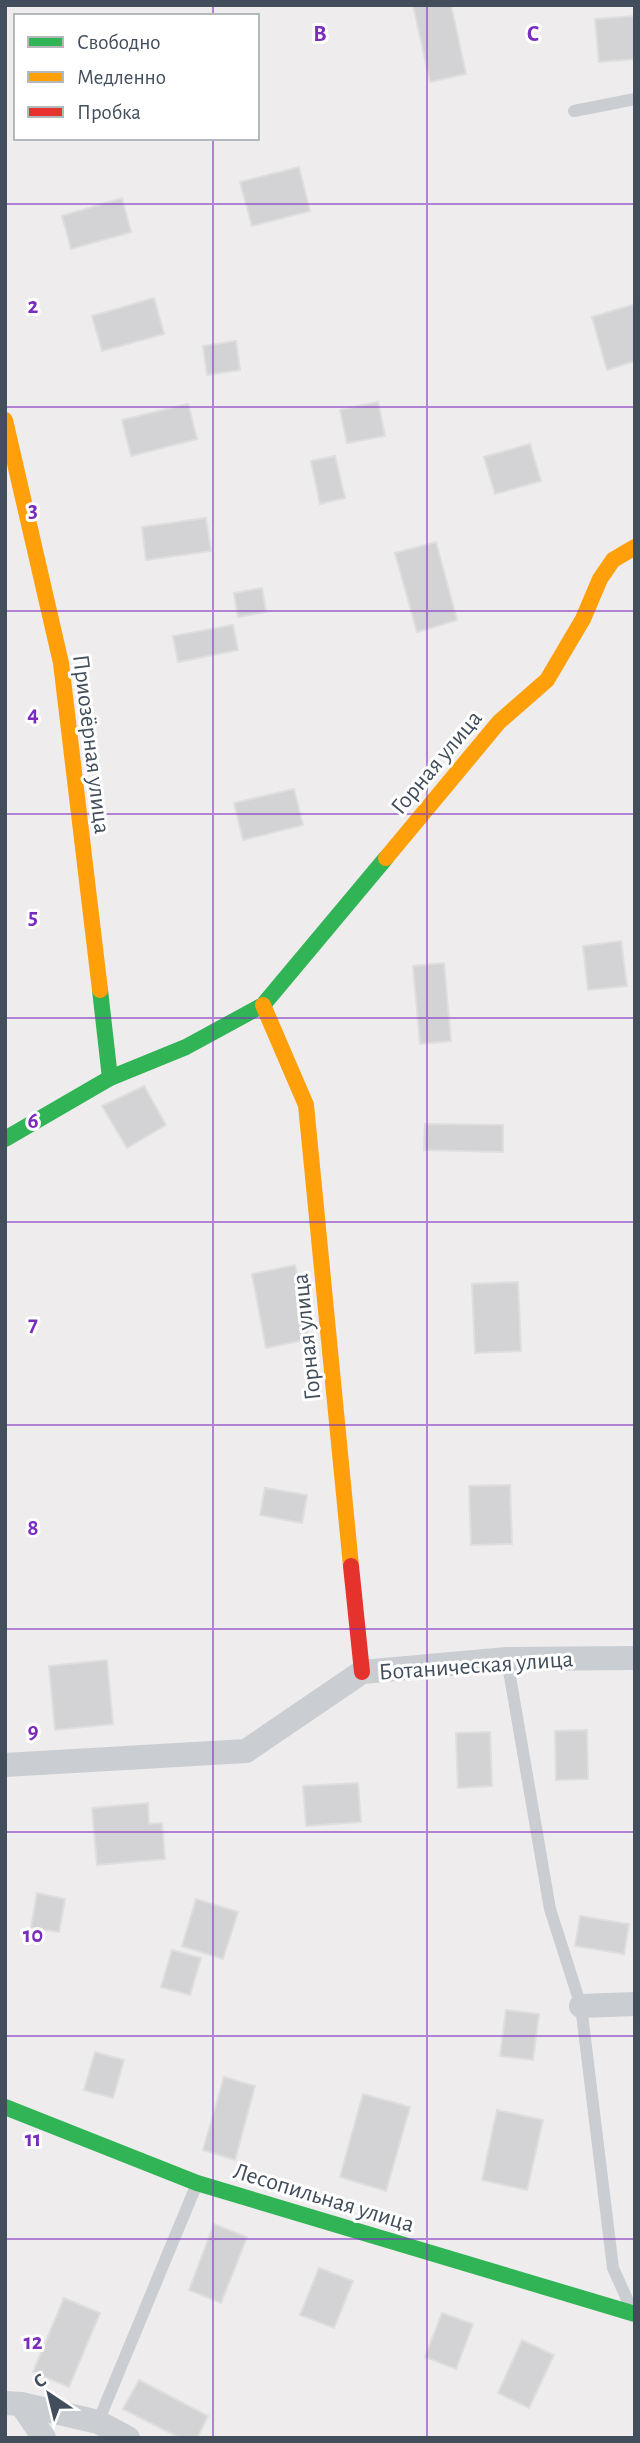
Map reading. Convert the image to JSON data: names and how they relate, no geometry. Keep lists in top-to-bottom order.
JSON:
{
  "streets": {
    "street": [
      "Приозёрная улица",
      "Горная улица",
      "Ботаническая улица",
      "Лесопильная улица"
    ]
  },
  "crossings": [
    ["Приозёрная улица", "Горная улица"],
    ["Горная улица", "Ботаническая улица"]
  ],
  "legend": ["Свободно", "Медленно", "Пробка"],
  "north": "top left",
  "grid": {
    "columns": ["B", "C"],
    "rows": [
      "2",
      "3",
      "4",
      "5",
      "6",
      "7",
      "8",
      "9",
      "10",
      "11",
      "12"
    ]
  }
}
